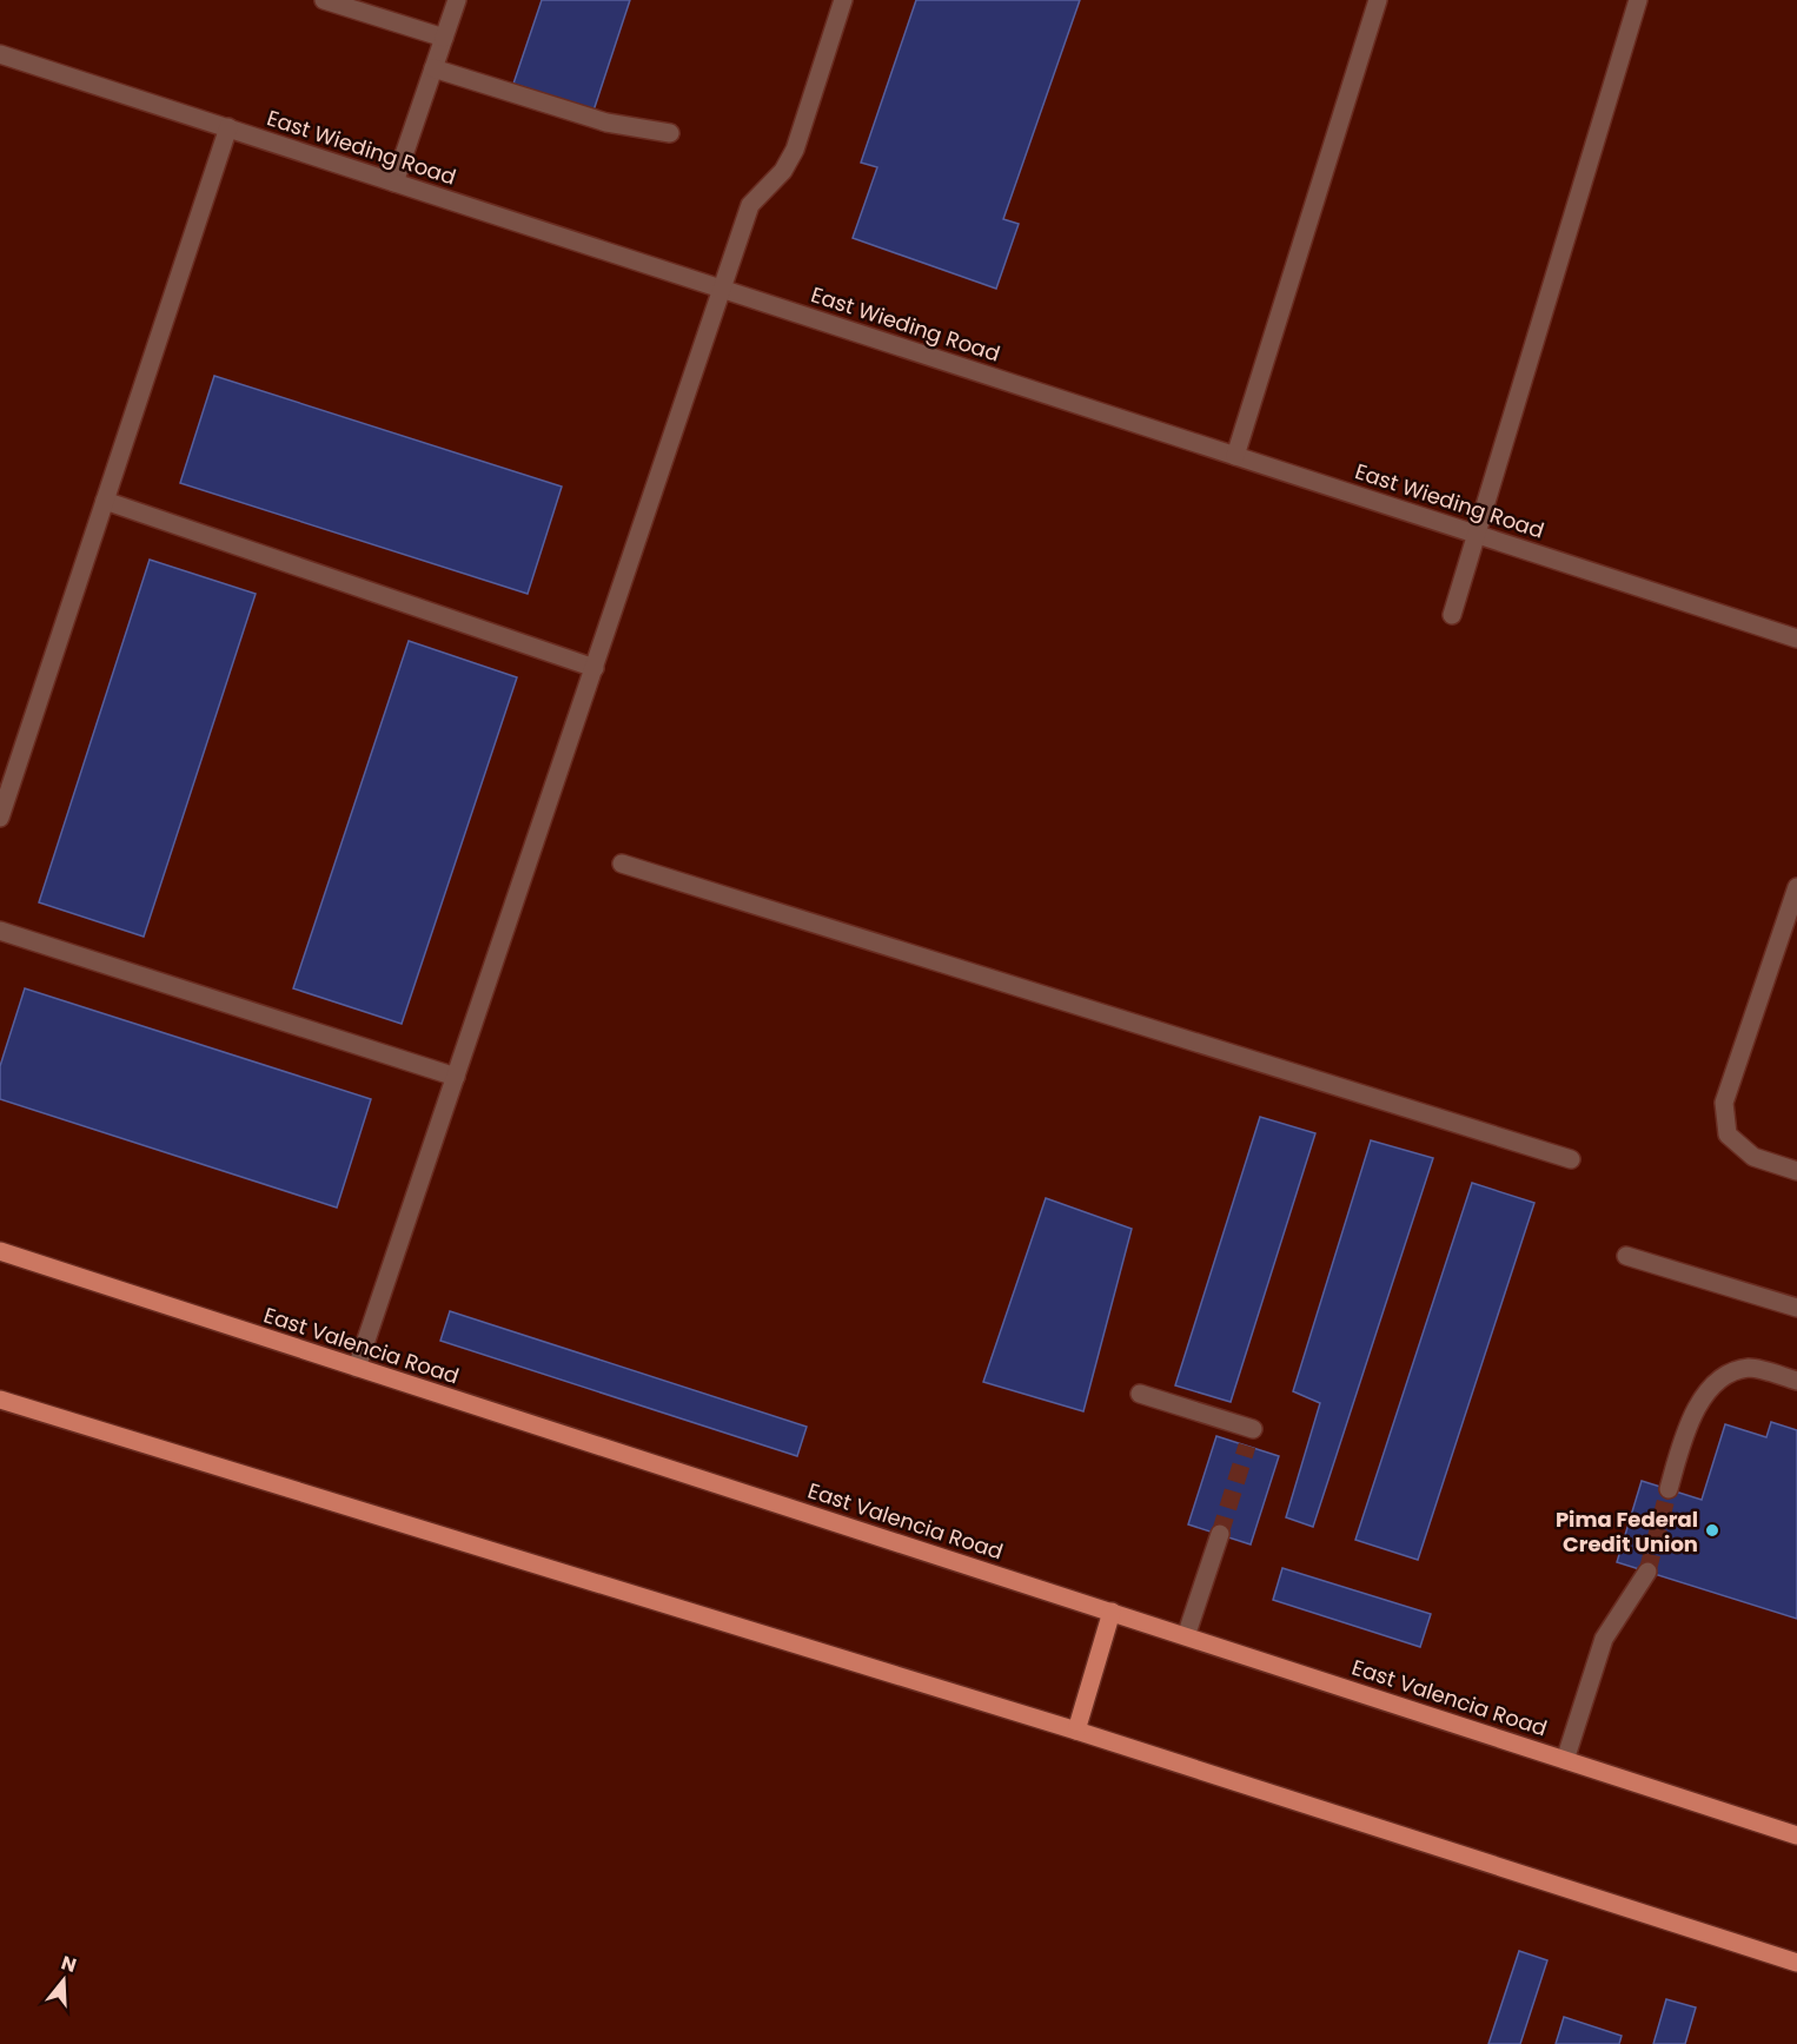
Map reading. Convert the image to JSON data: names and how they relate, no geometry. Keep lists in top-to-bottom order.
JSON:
{
  "streets": {
    "main road": ["East Valencia Road"],
    "street": ["East Wieding Road"]
  },
  "places": ["Pima Federal Credit Union"],
  "north": "top"
}
